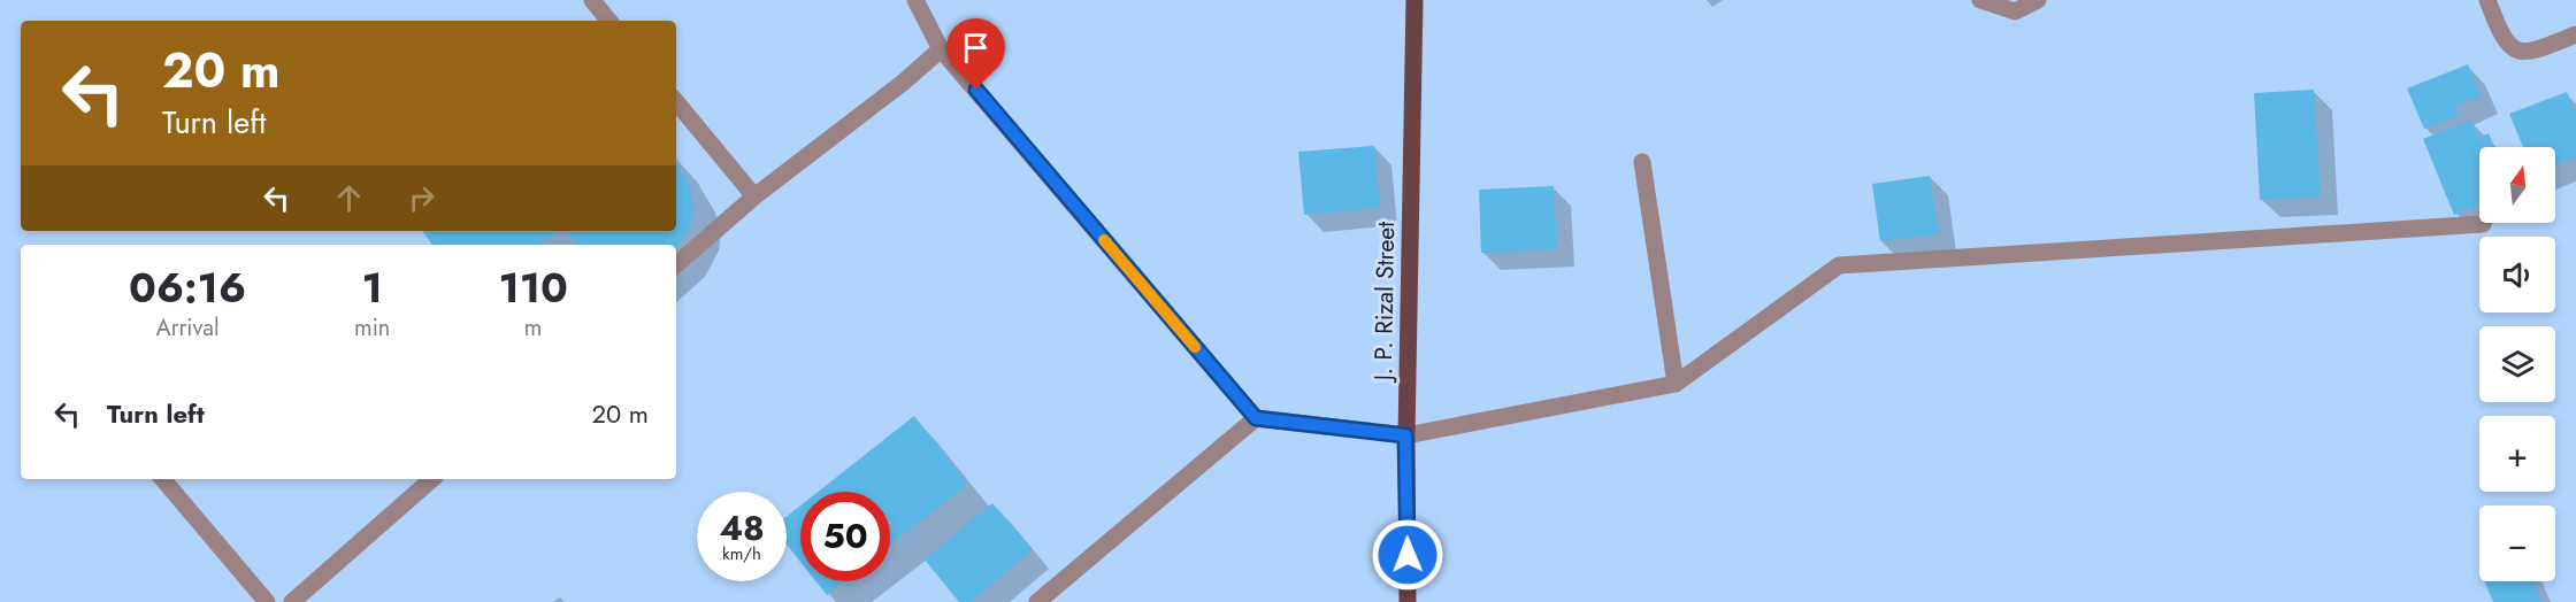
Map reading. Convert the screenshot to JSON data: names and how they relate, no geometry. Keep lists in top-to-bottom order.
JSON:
{
  "streets": {
    "main road": ["J. P. Rizal Street"]
  },
  "north": "top",
  "page": {
    "turn": ["20 m", "Turn left"],
    "map_buttons": ["+", "−"],
    "eta": [
      "06:16",
      "Arrival",
      "1",
      "min",
      "110",
      "m"
    ],
    "list": [
      {
        "name": "Turn left",
        "value": "20 m"
      }
    ],
    "speed": "48 km/h",
    "limit": "50"
  }
}
